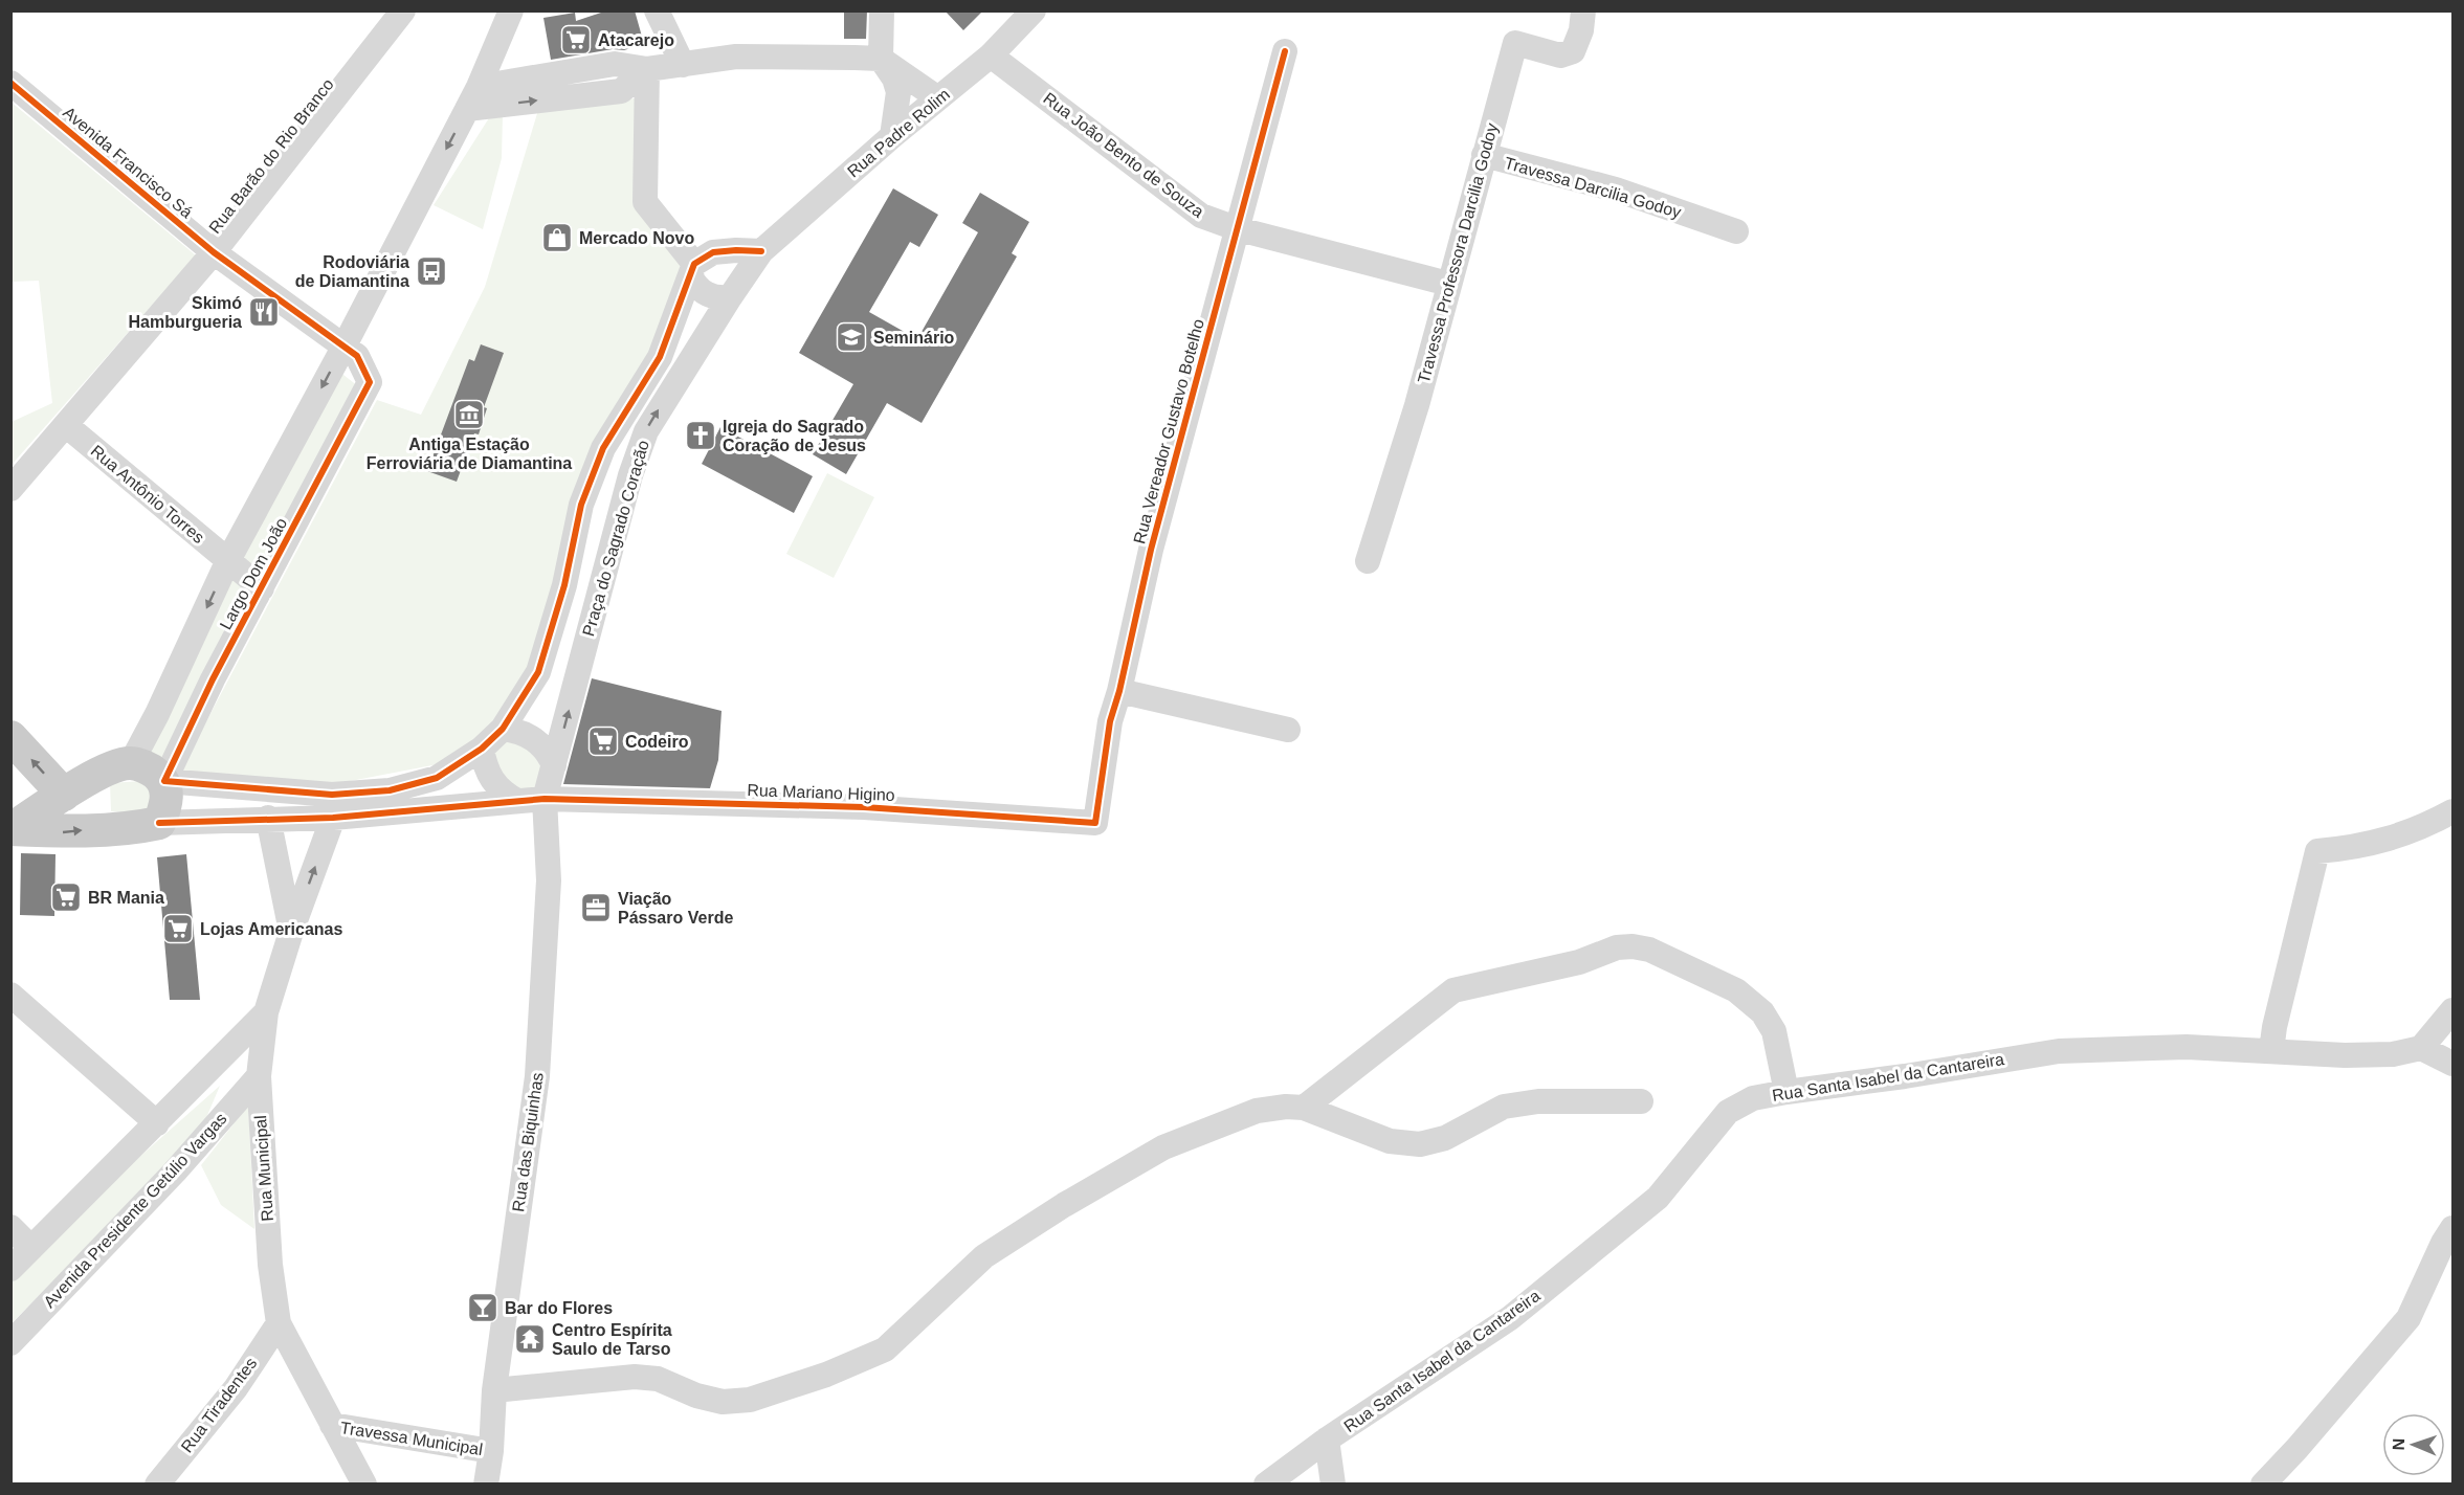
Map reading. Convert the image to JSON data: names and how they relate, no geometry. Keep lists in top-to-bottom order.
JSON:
{
  "streets": {
    "street": [
      "Rua Padre Rolim",
      "Rua João Bento de Souza",
      "Rua Barão do Rio Branco",
      "Avenida Francisco Sá",
      "Travessa Darcilia Godoy",
      "Travessa Professora Darcilia Godoy",
      "Rua Vereador Gustavo Botelho",
      "Rua Antônio Torres",
      "Praça do Sagrado Coração",
      "Largo Dom João",
      "Rua Mariano Higino",
      "Rua Santa Isabel da Cantareira",
      "Rua das Biquinhas",
      "Rua Municipal",
      "Avenida Presidente Getúlio Vargas",
      "Rua Tiradentes",
      "Travessa Municipal"
    ]
  },
  "crossings": [
    ["Rua Padre Rolim", "Rua João Bento de Souza"],
    ["Rua Padre Rolim", "Praça do Sagrado Coração"],
    ["Rua João Bento de Souza", "Travessa Professora Darcilia Godoy"],
    ["Rua João Bento de Souza", "Rua Vereador Gustavo Botelho"],
    ["Rua Barão do Rio Branco", "Avenida Francisco Sá"],
    ["Rua Barão do Rio Branco", "Rua Antônio Torres"],
    ["Avenida Francisco Sá", "Largo Dom João"],
    ["Travessa Darcilia Godoy", "Travessa Professora Darcilia Godoy"],
    ["Rua Vereador Gustavo Botelho", "Rua Mariano Higino"],
    ["Rua Antônio Torres", "Largo Dom João"],
    ["Praça do Sagrado Coração", "Largo Dom João"],
    ["Praça do Sagrado Coração", "Rua Mariano Higino"],
    ["Praça do Sagrado Coração", "Rua das Biquinhas"],
    ["Rua Mariano Higino", "Rua das Biquinhas"],
    ["Rua das Biquinhas", "Travessa Municipal"],
    ["Rua Municipal", "Avenida Presidente Getúlio Vargas"],
    ["Rua Municipal", "Rua Tiradentes"],
    ["Rua Municipal", "Travessa Municipal"]
  ],
  "places": {
    "supermarket": [
      "Atacarejo",
      "Codeiro",
      "BR Mania",
      "Lojas Americanas"
    ],
    "shop": ["Mercado Novo"],
    "bus stop": ["Rodoviária de Diamantina"],
    "restaurant": ["Skimó Hamburgueria"],
    "school or university": ["Seminário"],
    "museum": ["Antiga Estação Ferroviária de Diamantina"],
    "church": ["Igreja do Sagrado Coração de Jesus"],
    "office": ["Viação Pássaro Verde"],
    "bar": ["Bar do Flores"],
    "temple": ["Centro Espírita Saulo de Tarso"]
  },
  "north": "left"
}
